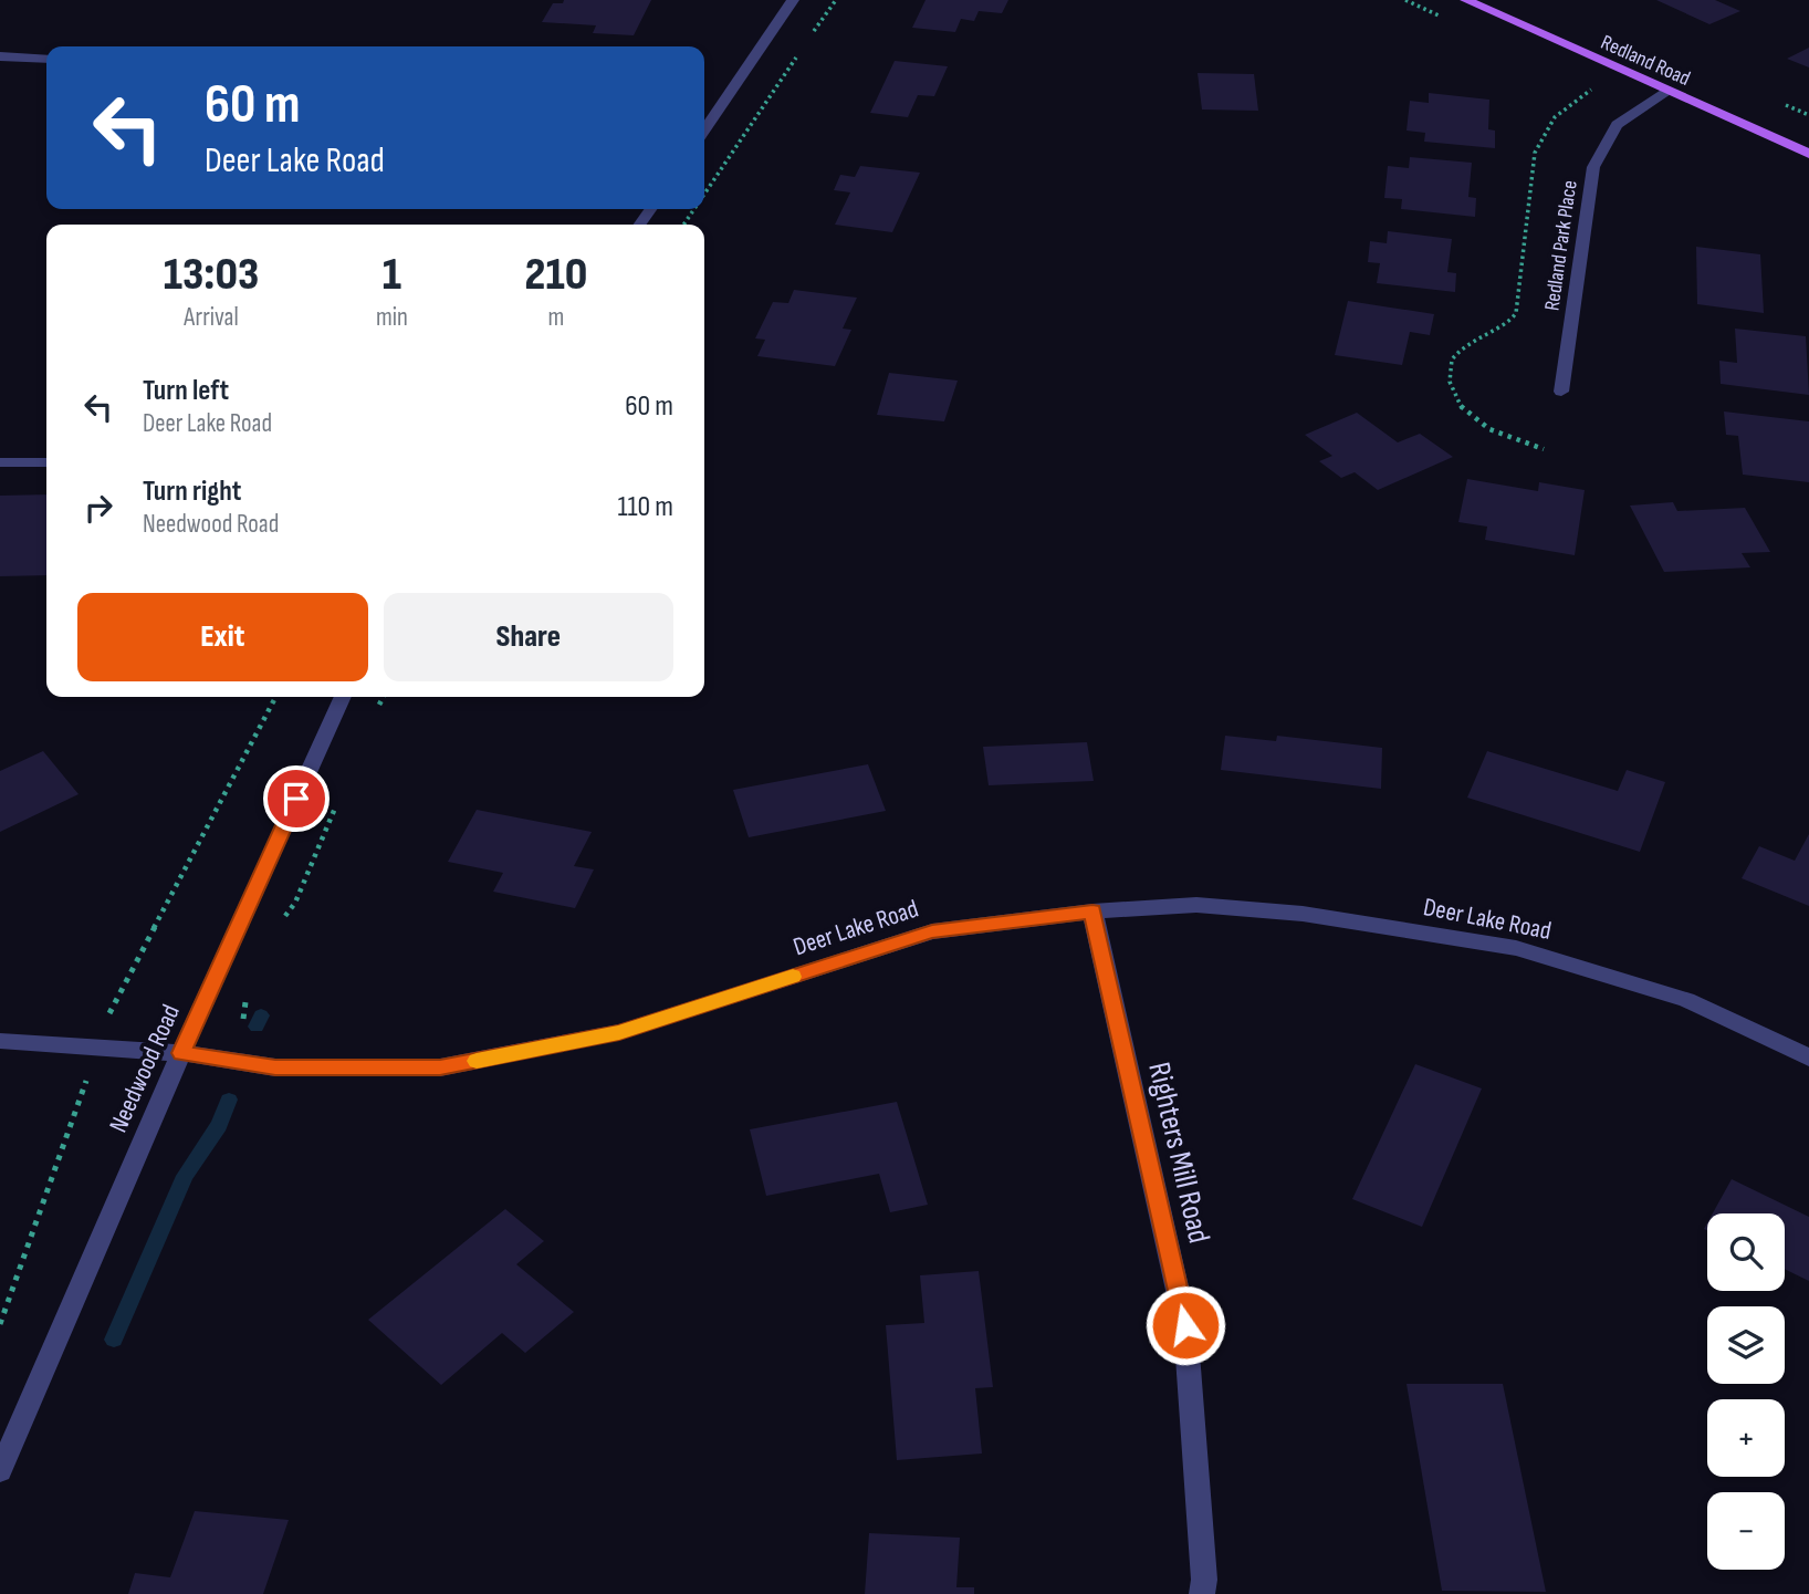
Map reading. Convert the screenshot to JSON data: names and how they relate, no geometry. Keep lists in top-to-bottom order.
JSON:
{
  "streets": {
    "main road": ["Redland Road"],
    "street": [
      "Redland Park Place",
      "Deer Lake Road",
      "Needwood Road",
      "Righters Mill Road"
    ]
  },
  "crossings": [
    ["Redland Road", "Redland Park Place"],
    ["Deer Lake Road", "Needwood Road"],
    ["Deer Lake Road", "Righters Mill Road"]
  ],
  "page": {
    "turn": ["60 m", "Deer Lake Road"],
    "eta": [
      "13:03",
      "Arrival",
      "1",
      "min",
      "210",
      "m"
    ],
    "list": [
      {
        "name": "Turn left",
        "note": "Deer Lake Road",
        "value": "60 m"
      },
      {
        "name": "Turn right",
        "note": "Needwood Road",
        "value": "110 m"
      }
    ],
    "buttons": ["Exit", "Share"],
    "map_buttons": ["+", "−"]
  }
}
